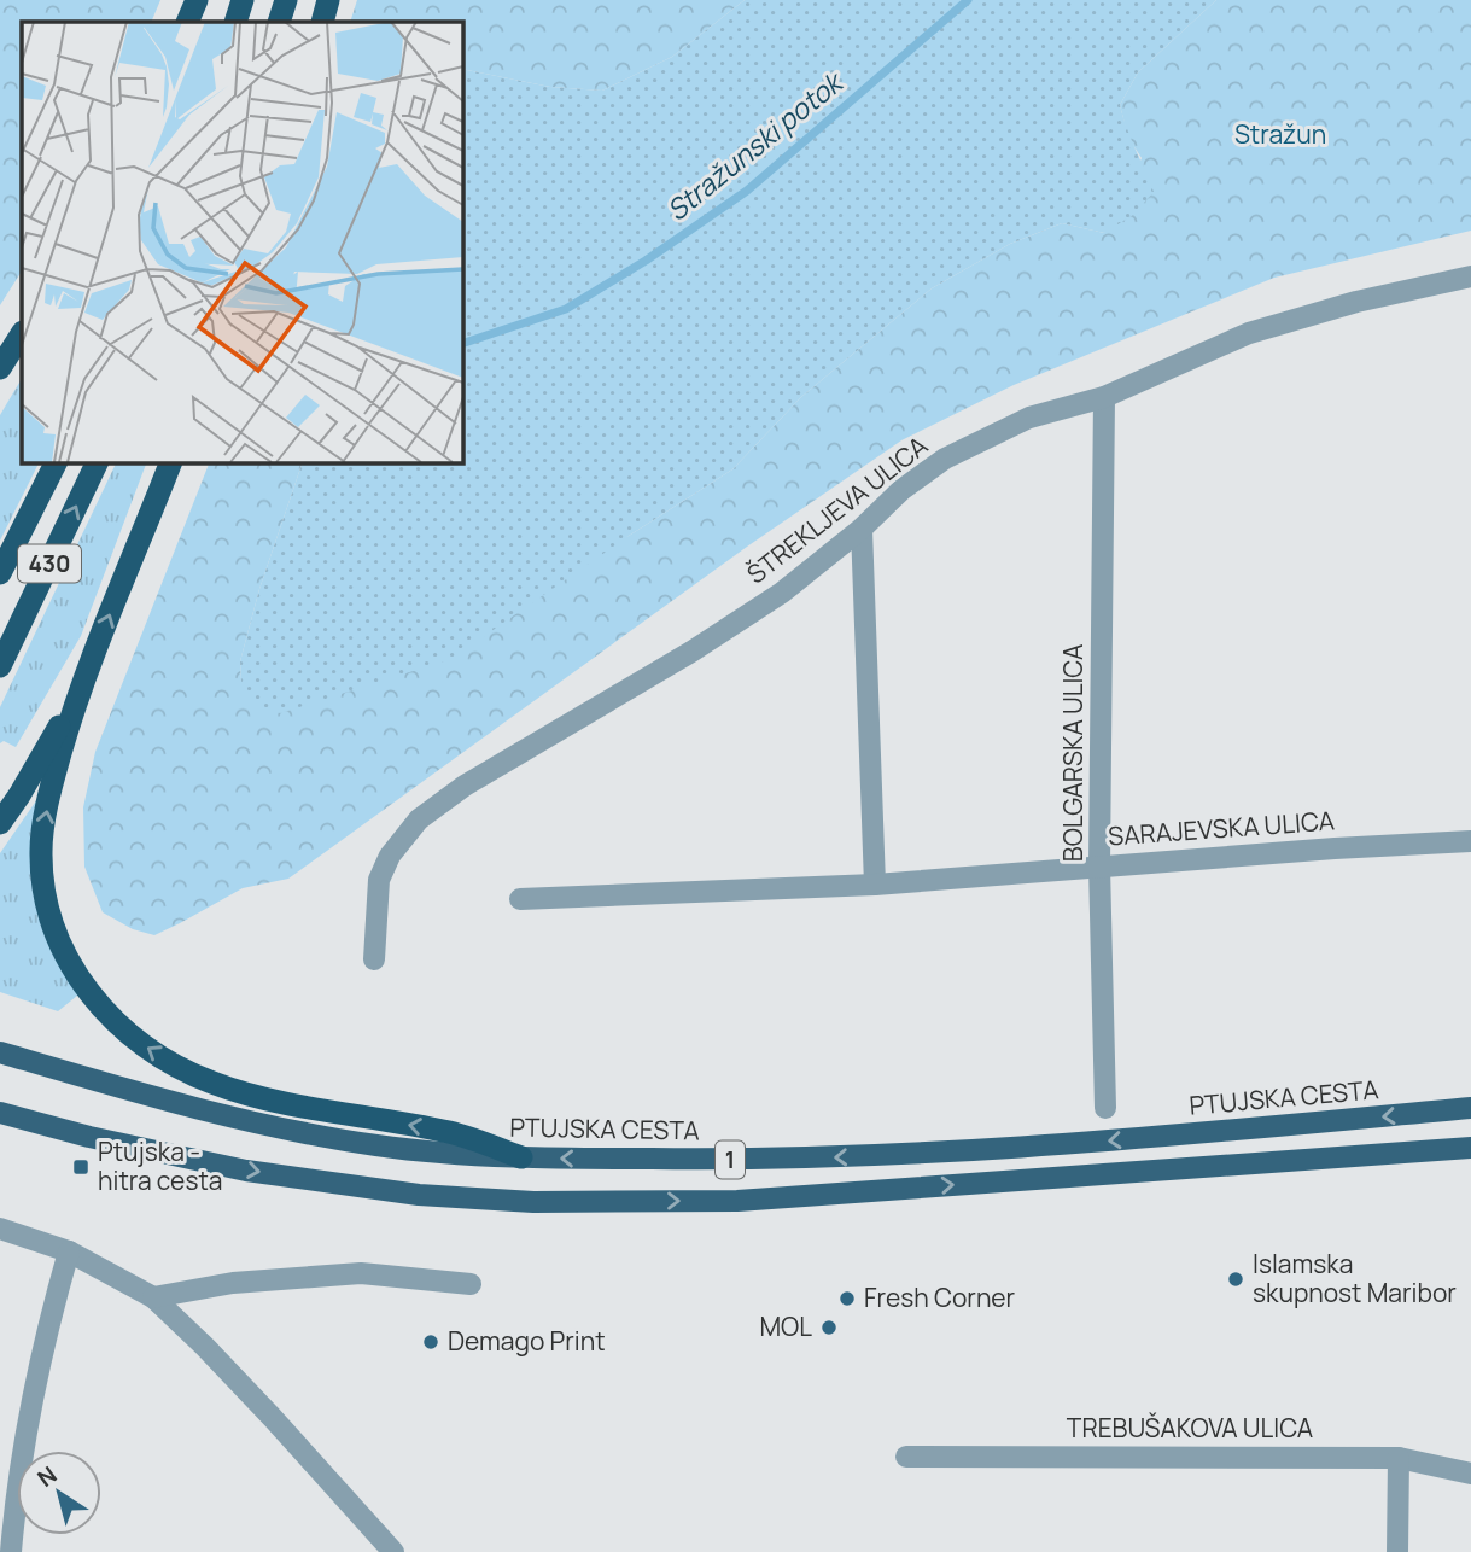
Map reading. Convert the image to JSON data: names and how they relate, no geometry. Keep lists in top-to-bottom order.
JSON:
{
  "streets": {
    "highway": ["430"],
    "main road": ["PTUJSKA CESTA", "1"],
    "street": [
      "ŠTREKLJEVA ULICA",
      "BOLGARSKA ULICA",
      "SARAJEVSKA ULICA",
      "TREBUŠAKOVA ULICA"
    ]
  },
  "crossings": [
    ["ŠTREKLJEVA ULICA", "BOLGARSKA ULICA"],
    ["BOLGARSKA ULICA", "SARAJEVSKA ULICA"]
  ],
  "water": ["Stražunski potok"],
  "parks": ["Stražun"],
  "places": {
    "transit": ["Ptujska - hitra cesta"],
    "other": [
      "Islamska skupnost Maribor",
      "Fresh Corner",
      "MOL",
      "Demago Print"
    ]
  },
  "north": "top left"
}
